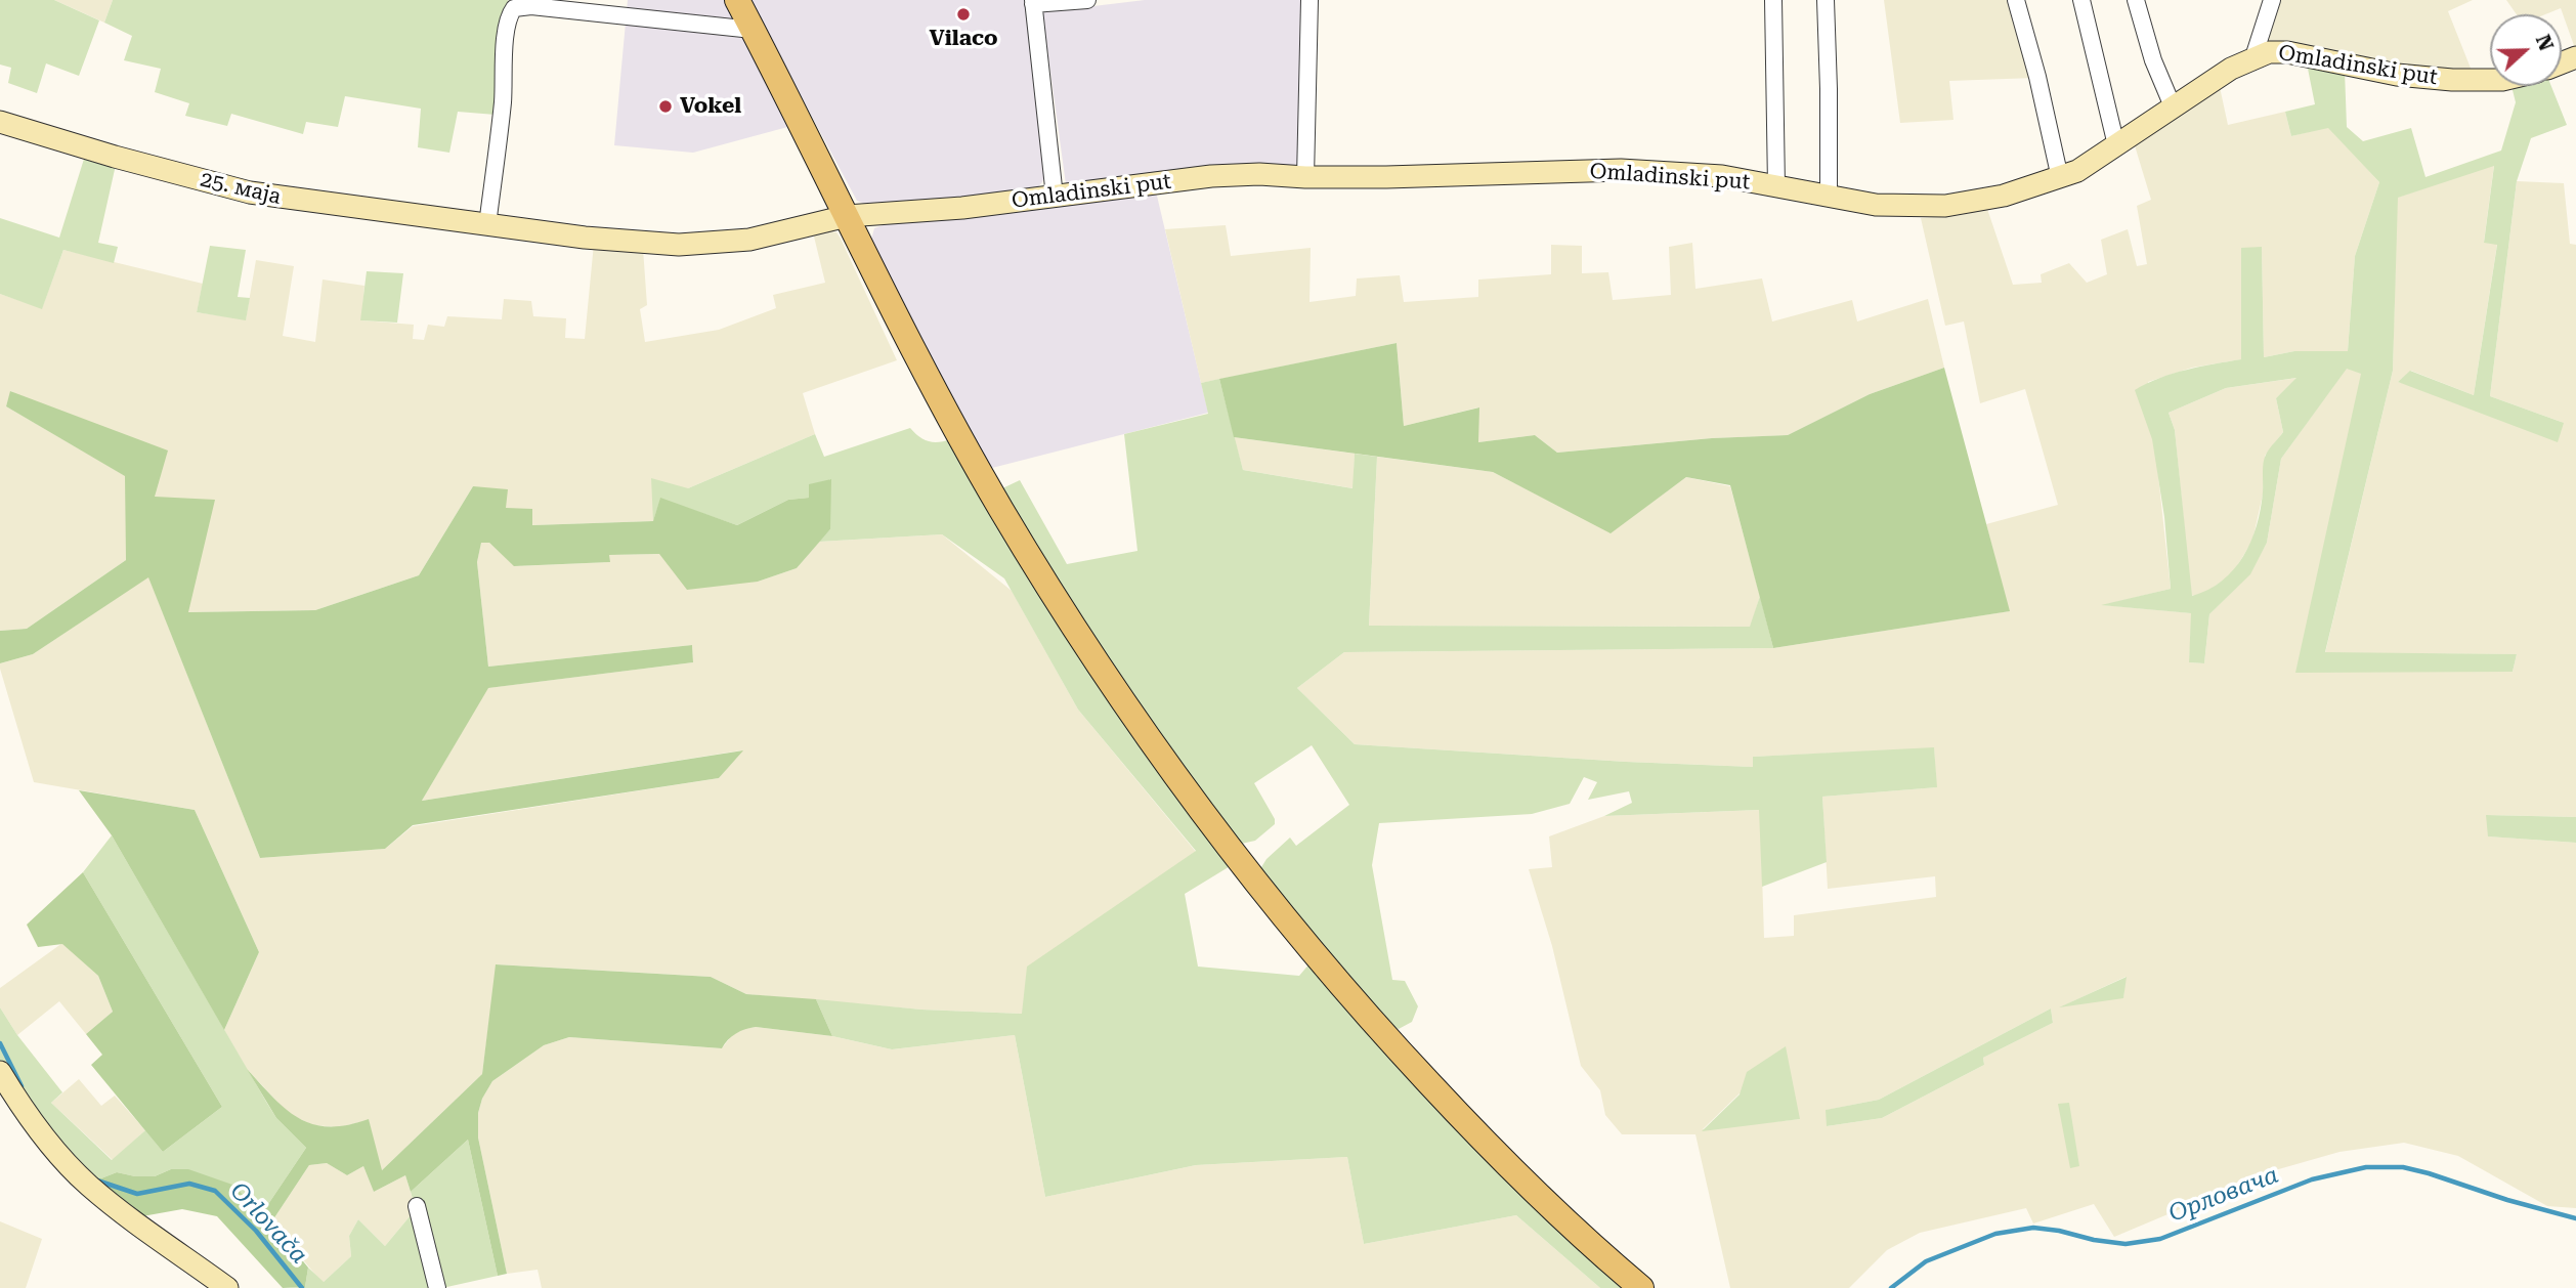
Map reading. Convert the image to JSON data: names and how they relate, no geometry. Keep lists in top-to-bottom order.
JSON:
{
  "streets": {
    "street": ["Omladinski put", "25. маја"]
  },
  "crossings": [
    ["Omladinski put", "25. маја"]
  ],
  "water": ["Орловача", "Orlovača"],
  "places": ["Vilaco", "Vokel"],
  "north": "right"
}
